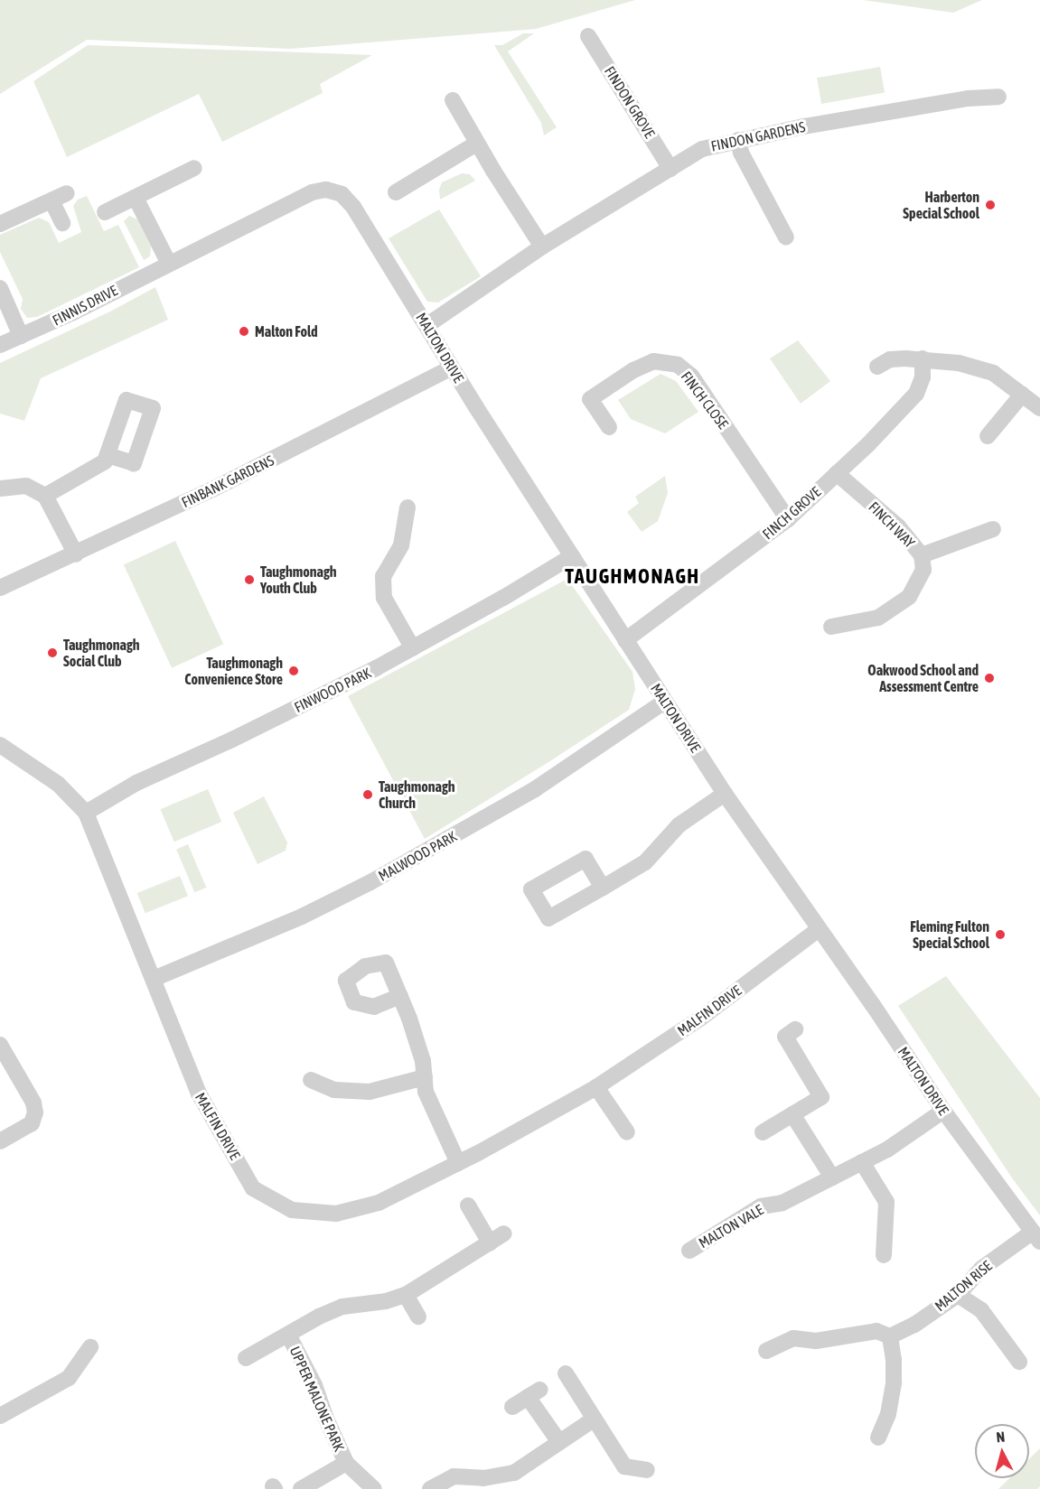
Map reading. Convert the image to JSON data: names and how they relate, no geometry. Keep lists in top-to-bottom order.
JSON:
{
  "streets": {
    "street": [
      "FINDON GROVE",
      "FINDON GARDENS",
      "FINNIS DRIVE",
      "MALTON DRIVE",
      "FINCH CLOSE",
      "FINBANK GARDENS",
      "FINCH GROVE",
      "FINCH WAY",
      "FINWOOD PARK",
      "MALWOOD PARK",
      "MALFIN DRIVE",
      "MALTON VALE",
      "MALTON RISE",
      "UPPER MALONE PARK"
    ]
  },
  "crossings": [
    ["FINDON GROVE", "FINDON GARDENS"],
    ["FINDON GARDENS", "MALTON DRIVE"],
    ["FINNIS DRIVE", "MALTON DRIVE"],
    ["MALTON DRIVE", "FINBANK GARDENS"],
    ["MALTON DRIVE", "FINCH GROVE"],
    ["MALTON DRIVE", "FINWOOD PARK"],
    ["MALTON DRIVE", "MALWOOD PARK"],
    ["MALTON DRIVE", "MALFIN DRIVE"],
    ["MALTON DRIVE", "MALTON VALE"],
    ["MALTON DRIVE", "MALTON RISE"],
    ["FINCH CLOSE", "FINCH GROVE"],
    ["FINCH GROVE", "FINCH WAY"],
    ["FINWOOD PARK", "MALFIN DRIVE"],
    ["MALWOOD PARK", "MALFIN DRIVE"]
  ],
  "districts": ["TAUGHMONAGH"],
  "places": [
    "Harberton Special School",
    "Malton Fold",
    "Taughmonagh Youth Club",
    "Taughmonagh Social Club",
    "Taughmonagh Convenience Store",
    "Oakwood School and Assessment Centre",
    "Taughmonagh Church",
    "Fleming Fulton Special School"
  ],
  "north": "top"
}
